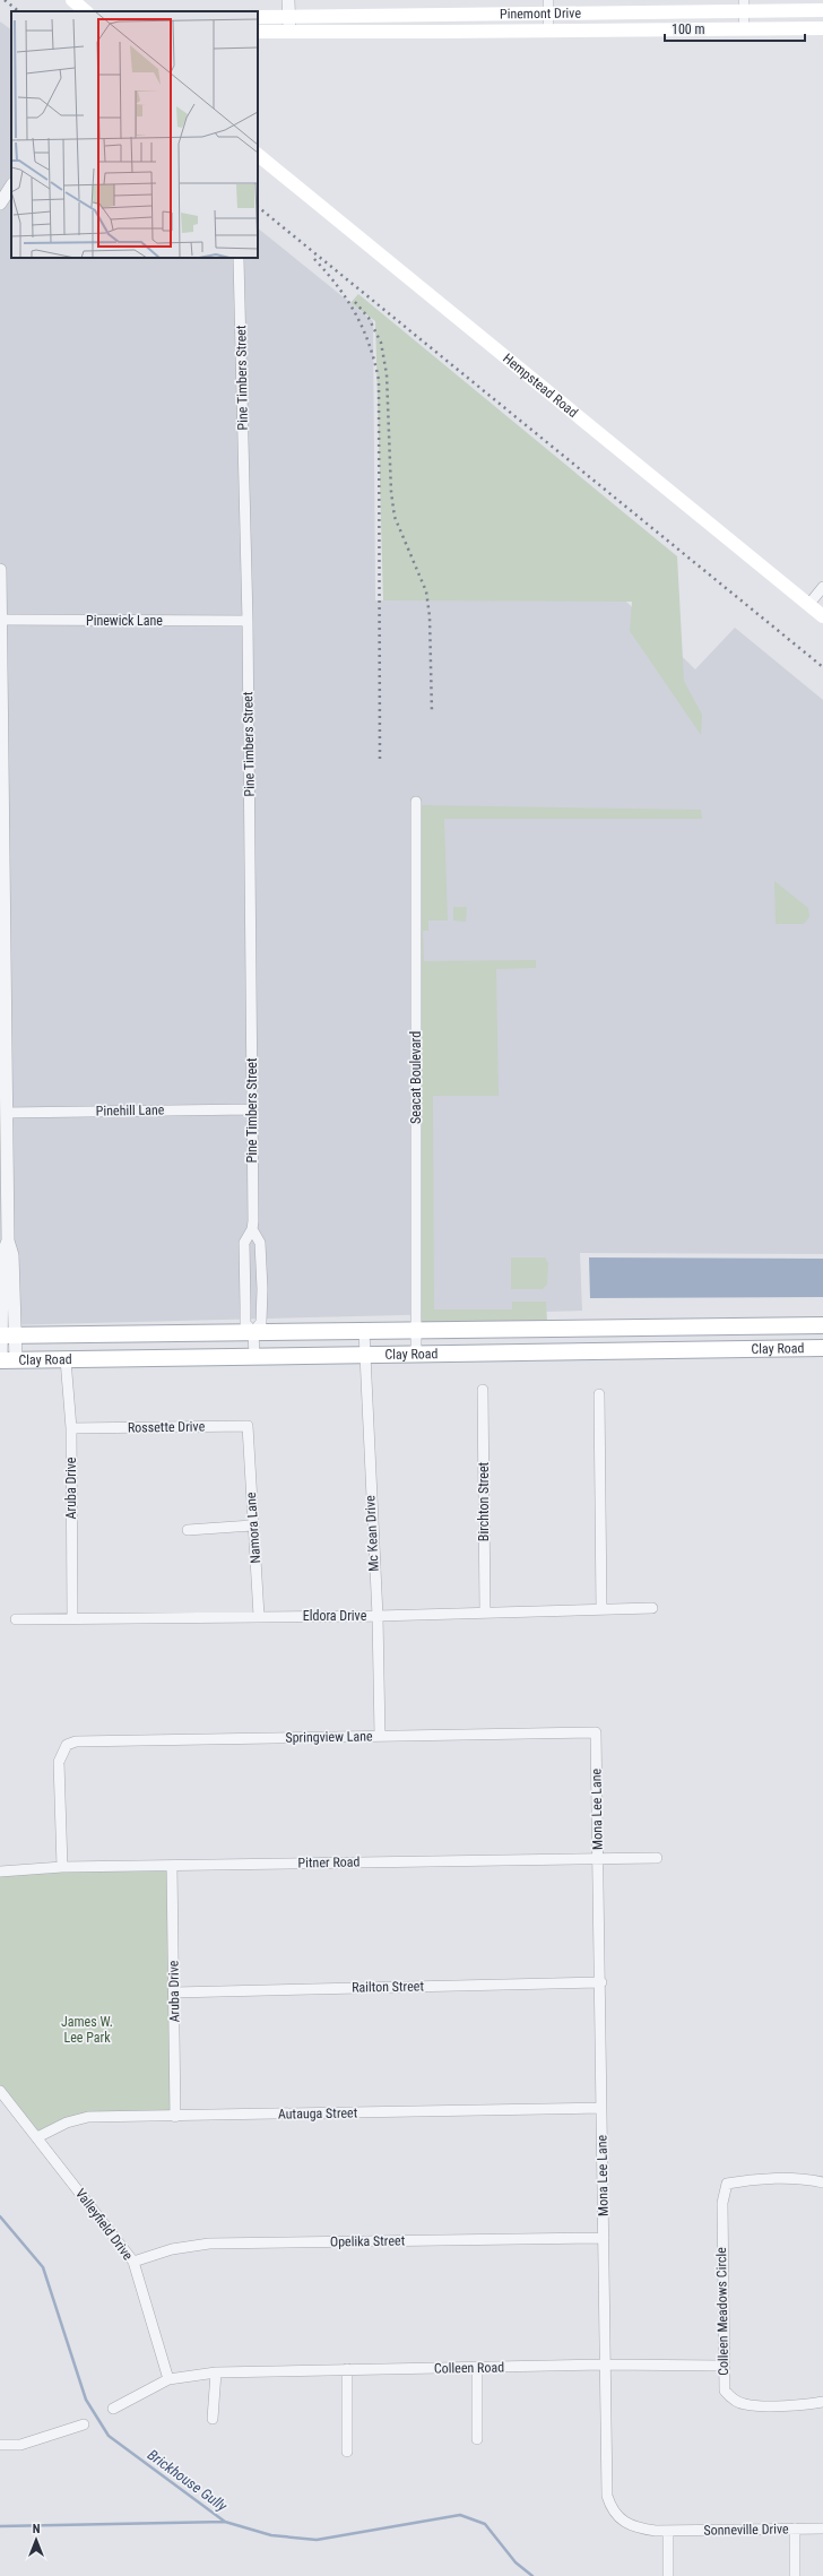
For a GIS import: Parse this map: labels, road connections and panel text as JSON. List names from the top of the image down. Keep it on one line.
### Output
{"streets":{"main road":["Pinemont Drive","Hempstead Road","Clay Road"],"street":["Pine Timbers Street","Pinewick Lane","Seacat Boulevard","Pinehill Lane","Rossette Drive","Aruba Drive","Birchton Street","Namora Lane","Mc Kean Drive","Eldora Drive","Springview Lane","Mona Lee Lane","Pitner Road","Railton Street","Autauga Street","Valleyfield Drive","Opelika Street","Colleen Meadows Circle","Colleen Road","Sonneville Drive"]},"crossings":[["Pine Timbers Street","Pinewick Lane"],["Pine Timbers Street","Pinehill Lane"],["Pine Timbers Street","Clay Road"],["Seacat Boulevard","Clay Road"],["Clay Road","Aruba Drive"],["Clay Road","Mc Kean Drive"],["Rossette Drive","Aruba Drive"],["Rossette Drive","Namora Lane"],["Aruba Drive","Eldora Drive"],["Aruba Drive","Pitner Road"],["Aruba Drive","Railton Street"],["Aruba Drive","Autauga Street"],["Birchton Street","Eldora Drive"],["Namora Lane","Eldora Drive"],["Mc Kean Drive","Eldora Drive"],["Mc Kean Drive","Springview Lane"],["Springview Lane","Mona Lee Lane"],["Springview Lane","Pitner Road"],["Mona Lee Lane","Pitner Road"],["Mona Lee Lane","Railton Street"],["Mona Lee Lane","Autauga Street"],["Mona Lee Lane","Opelika Street"],["Mona Lee Lane","Colleen Road"],["Mona Lee Lane","Sonneville Drive"],["Autauga Street","Valleyfield Drive"],["Valleyfield Drive","Opelika Street"],["Valleyfield Drive","Colleen Road"],["Colleen Meadows Circle","Colleen Road"]],"water":["Brickhouse Gully"],"parks":["James W. Lee Park"],"scale_bar":"100 m","north":"top"}
